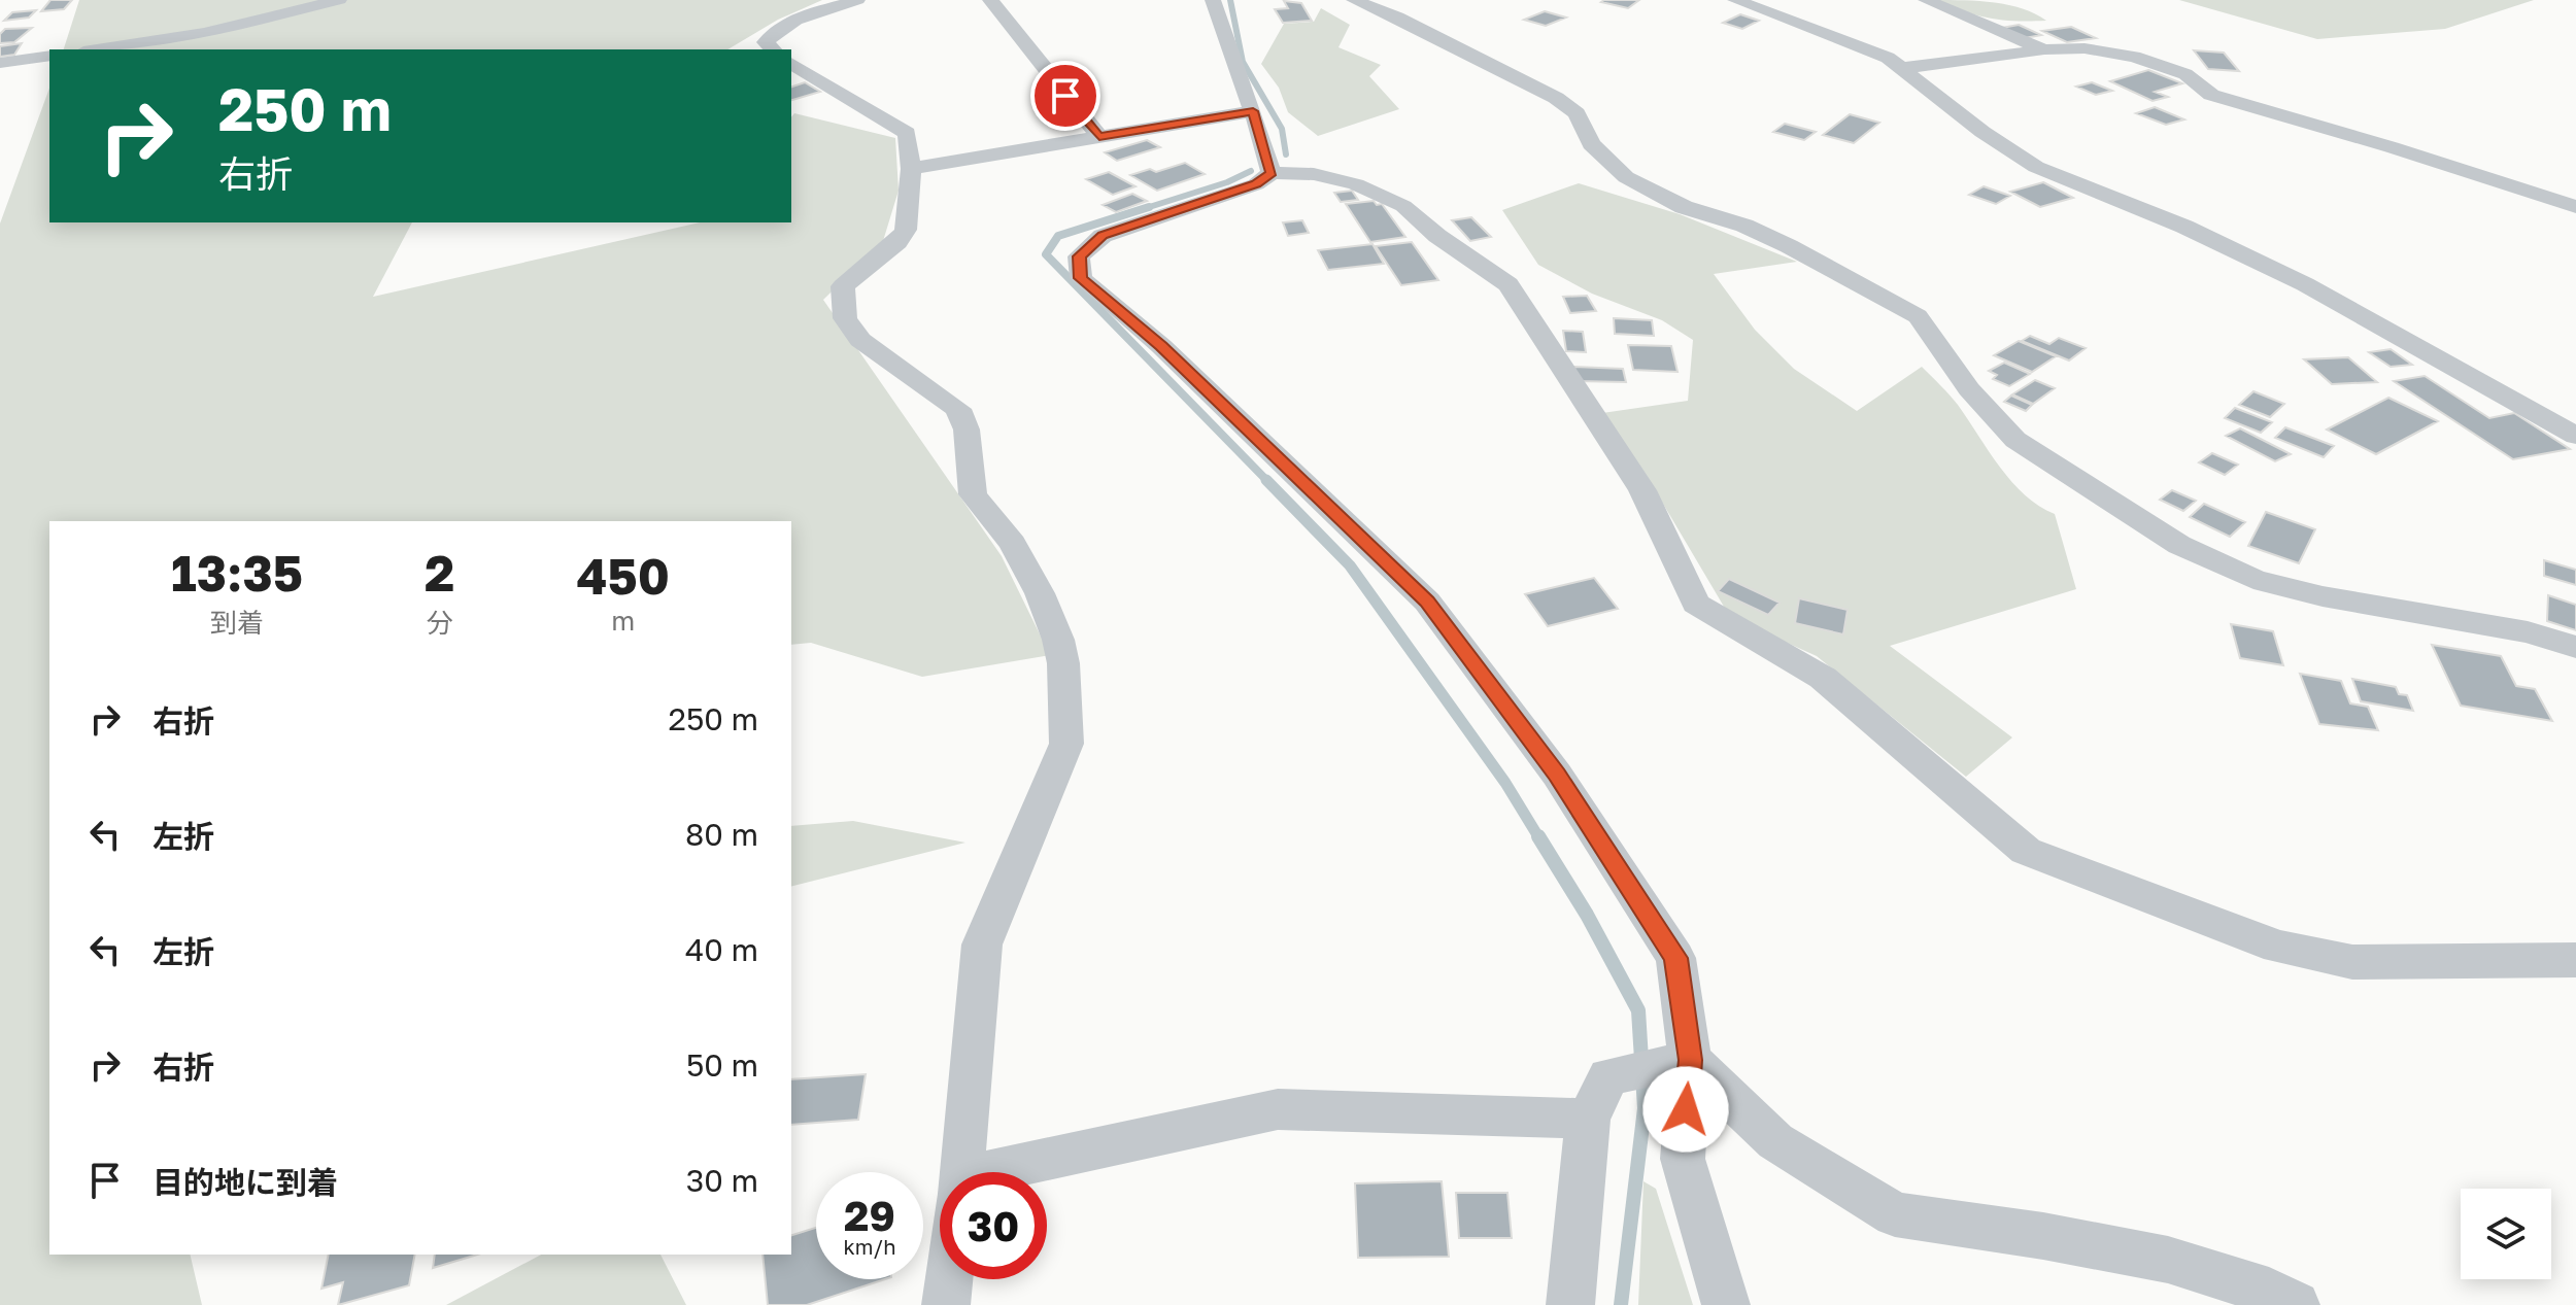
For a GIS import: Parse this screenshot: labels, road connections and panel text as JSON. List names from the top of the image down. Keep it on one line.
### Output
{"page":{"turn":["250 m","右折"],"eta":["13:35","到着","2","分","450","m"],"list":[{"name":"右折","value":"250 m"},{"name":"左折","value":"80 m"},{"name":"左折","value":"40 m"},{"name":"右折","value":"50 m"},{"name":"目的地に到着","value":"30 m"}],"speed":"29 km/h","limit":"30"}}
